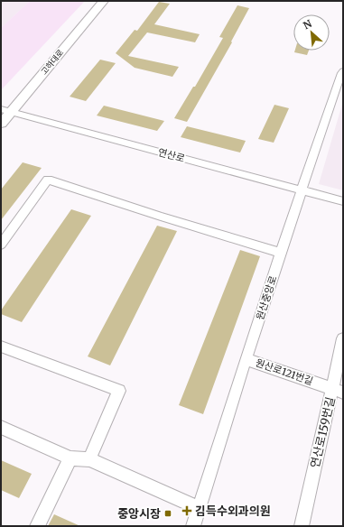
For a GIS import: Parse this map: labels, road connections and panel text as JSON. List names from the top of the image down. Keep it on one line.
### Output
{"streets":{"main road":["고하대로"],"street":["연산로","원산중앙로","원산로121번길","연산로159번길"]},"crossings":[["고하대로","연산로"],["연산로","원산중앙로"],["원산중앙로","원산로121번길"],["원산로121번길","연산로159번길"]],"places":{"health":["김득수외과의원"],"transit":["중앙시장"]},"north":"top left"}
